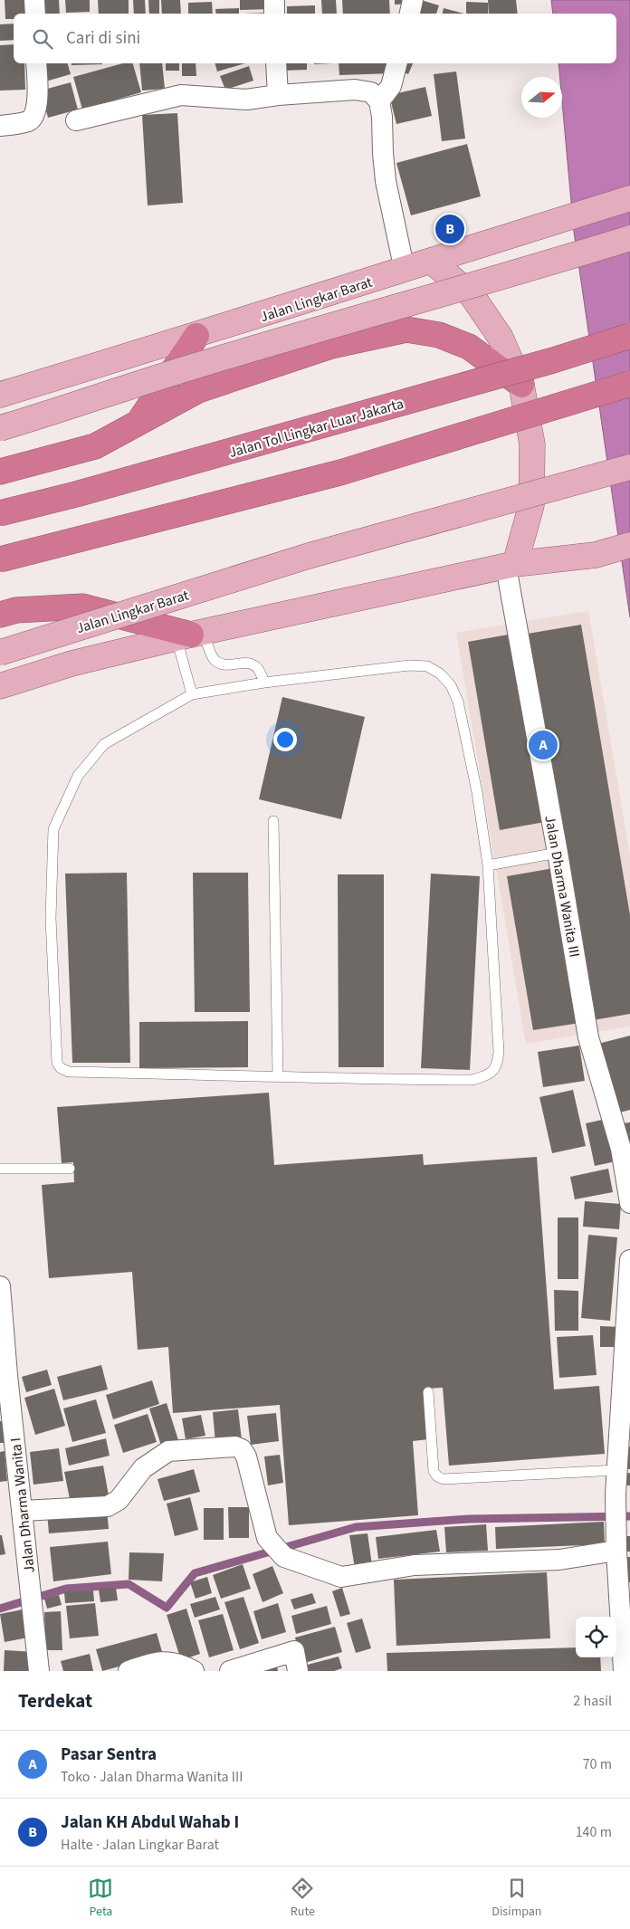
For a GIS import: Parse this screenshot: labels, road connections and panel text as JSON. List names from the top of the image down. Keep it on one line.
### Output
{"streets":{"highway":["Jalan Tol Lingkar Luar Jakarta"],"main road":["Jalan Lingkar Barat"],"street":["Jalan Dharma Wanita III","Jalan Dharma Wanita I"]},"north":"right","page":{"search":"Cari di sini","pins":["B","A"],"heading":["Terdekat","2 hasil"],"list":[{"mark":"A","name":"Pasar Sentra","note":"Toko · Jalan Dharma Wanita III","value":"70 m"},{"mark":"B","name":"Jalan KH Abdul Wahab I","note":"Halte · Jalan Lingkar Barat","value":"140 m"}],"nav":["Peta","Rute","Disimpan"]}}
